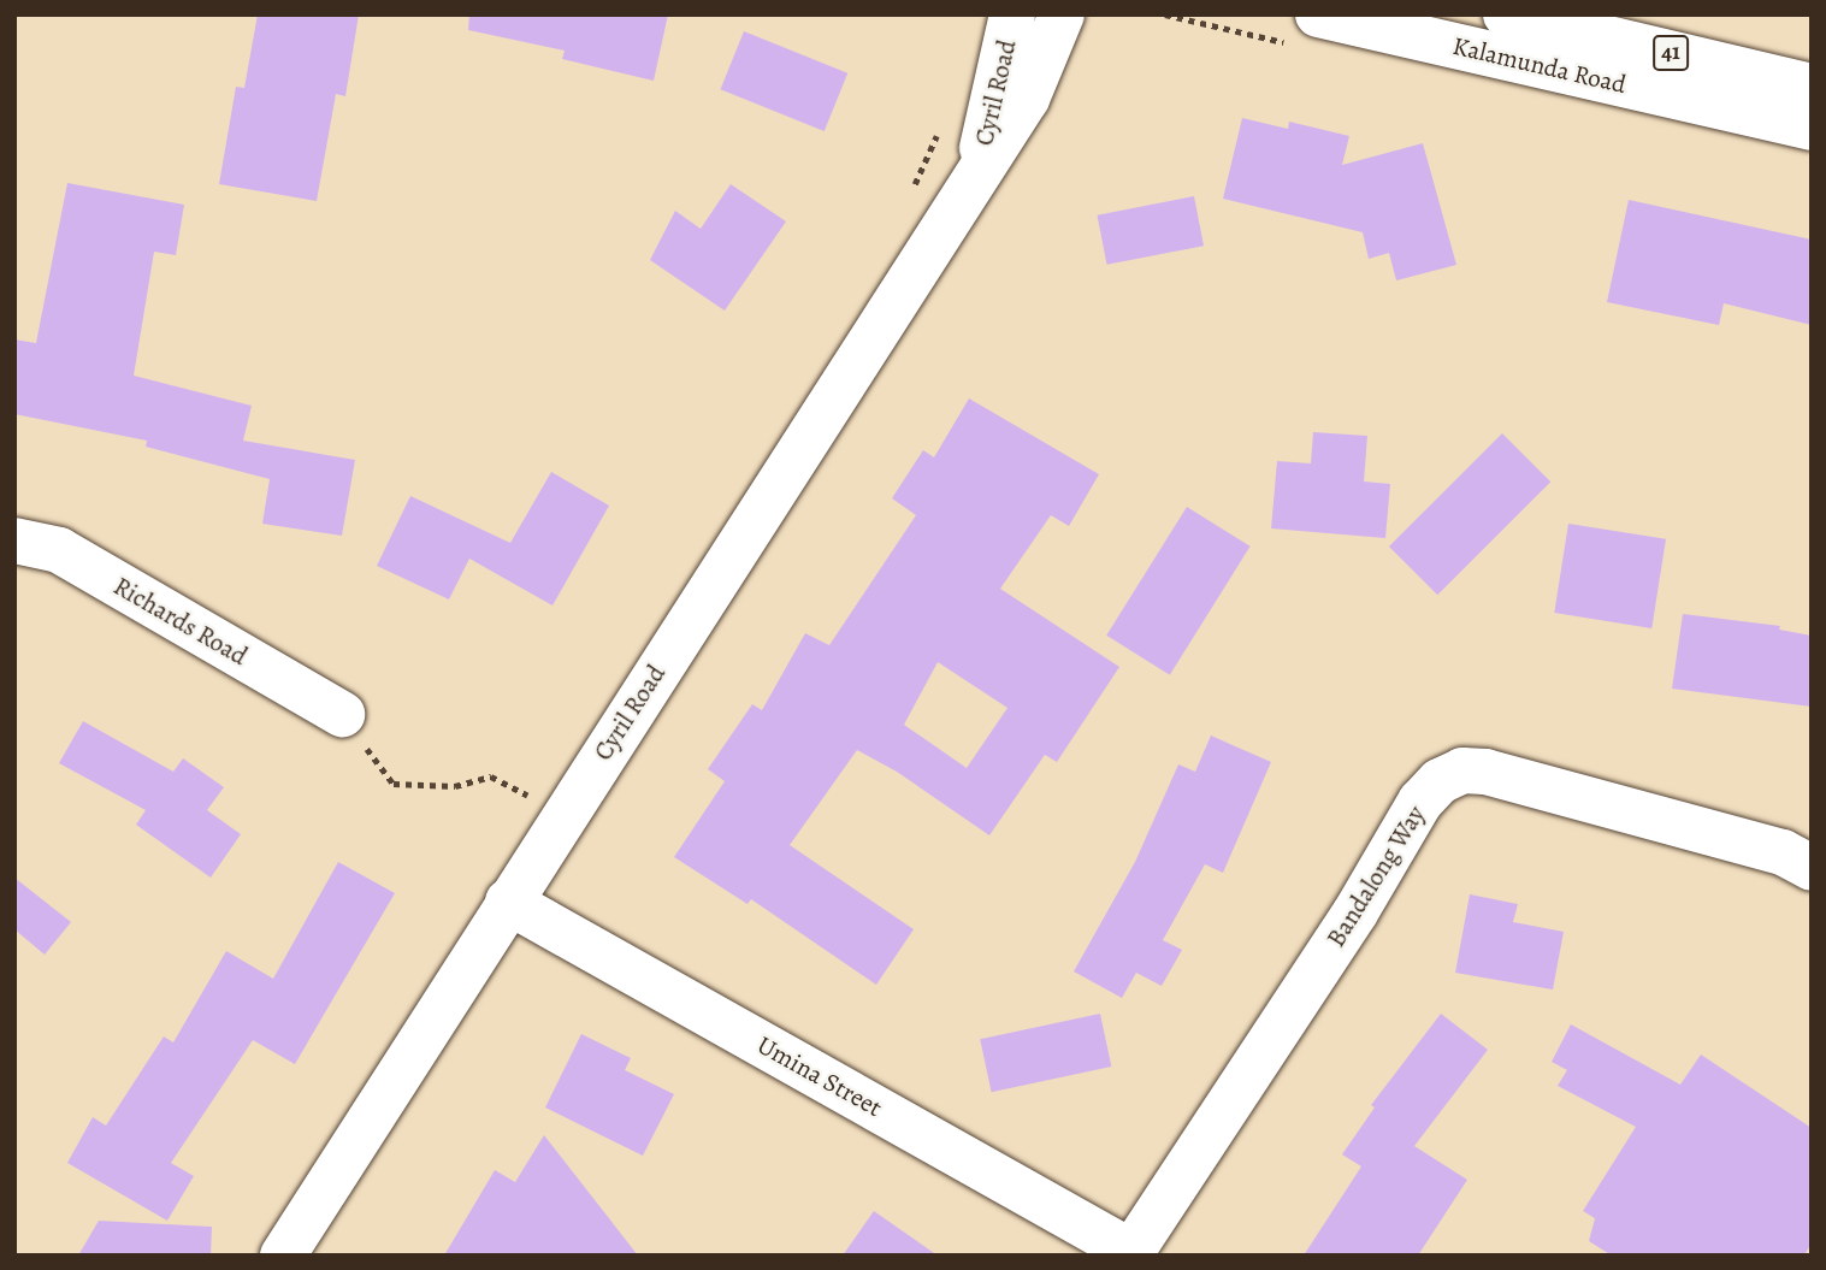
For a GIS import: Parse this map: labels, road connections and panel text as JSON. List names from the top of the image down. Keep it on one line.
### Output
{"streets":{"street":["41","Kalamunda Road","Cyril Road","Richards Road","Bandalong Way","Umina Street"]},"crossings":[["Cyril Road","Umina Street"],["Bandalong Way","Umina Street"]]}
